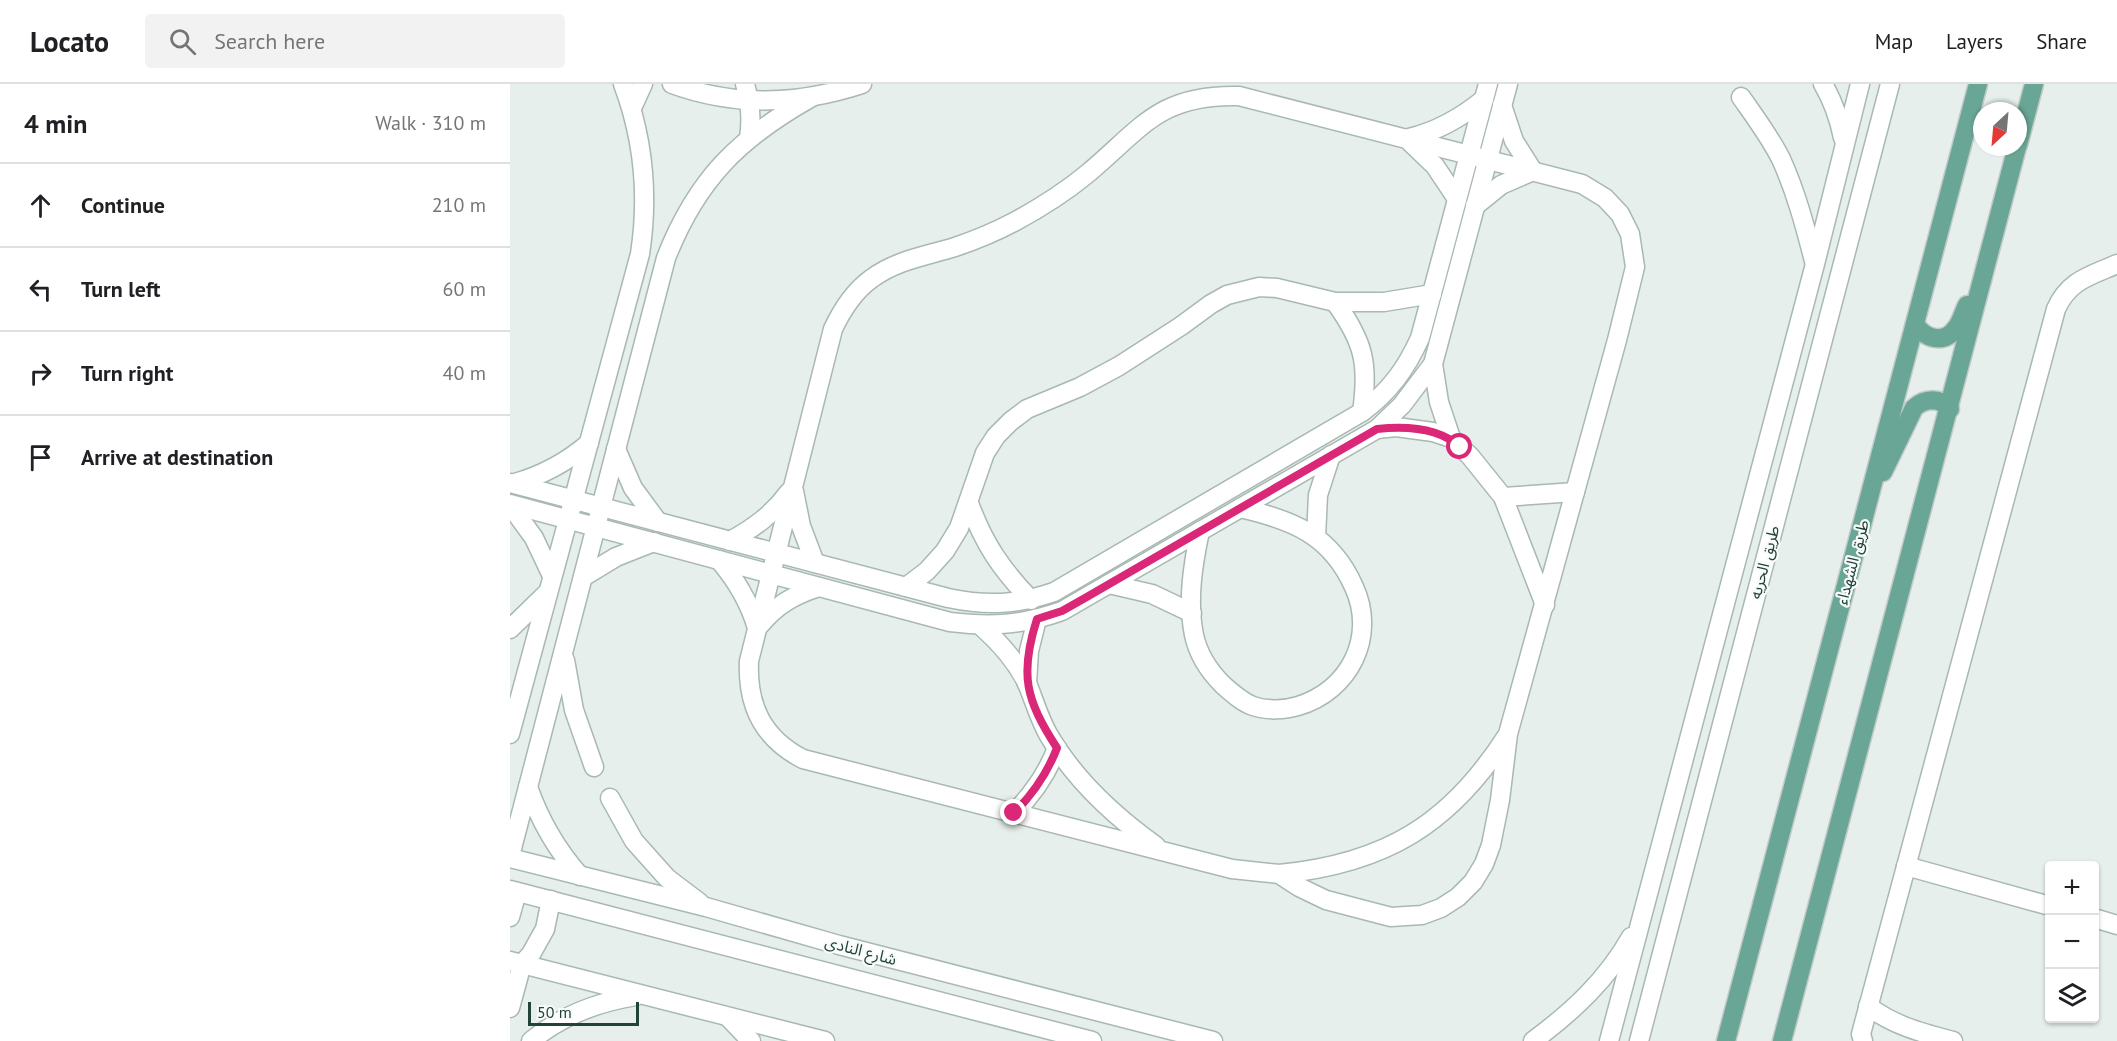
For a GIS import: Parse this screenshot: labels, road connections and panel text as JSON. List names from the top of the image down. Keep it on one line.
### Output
{"streets":{"main road":["طريق الشهداء"],"street":["طريق الحريه","شارع النادى"]},"scale_bar":"50 m","north":"bottom left","page":{"header":"Locato","search":"Search here","nav":["Map","Layers","Share"],"heading":["4 min","Walk · 310 m"],"list":[["Continue","210 m"],["Turn left","60 m"],["Turn right","40 m"],"Arrive at destination"],"map_buttons":["+","−"],"scale":"50 m"}}
